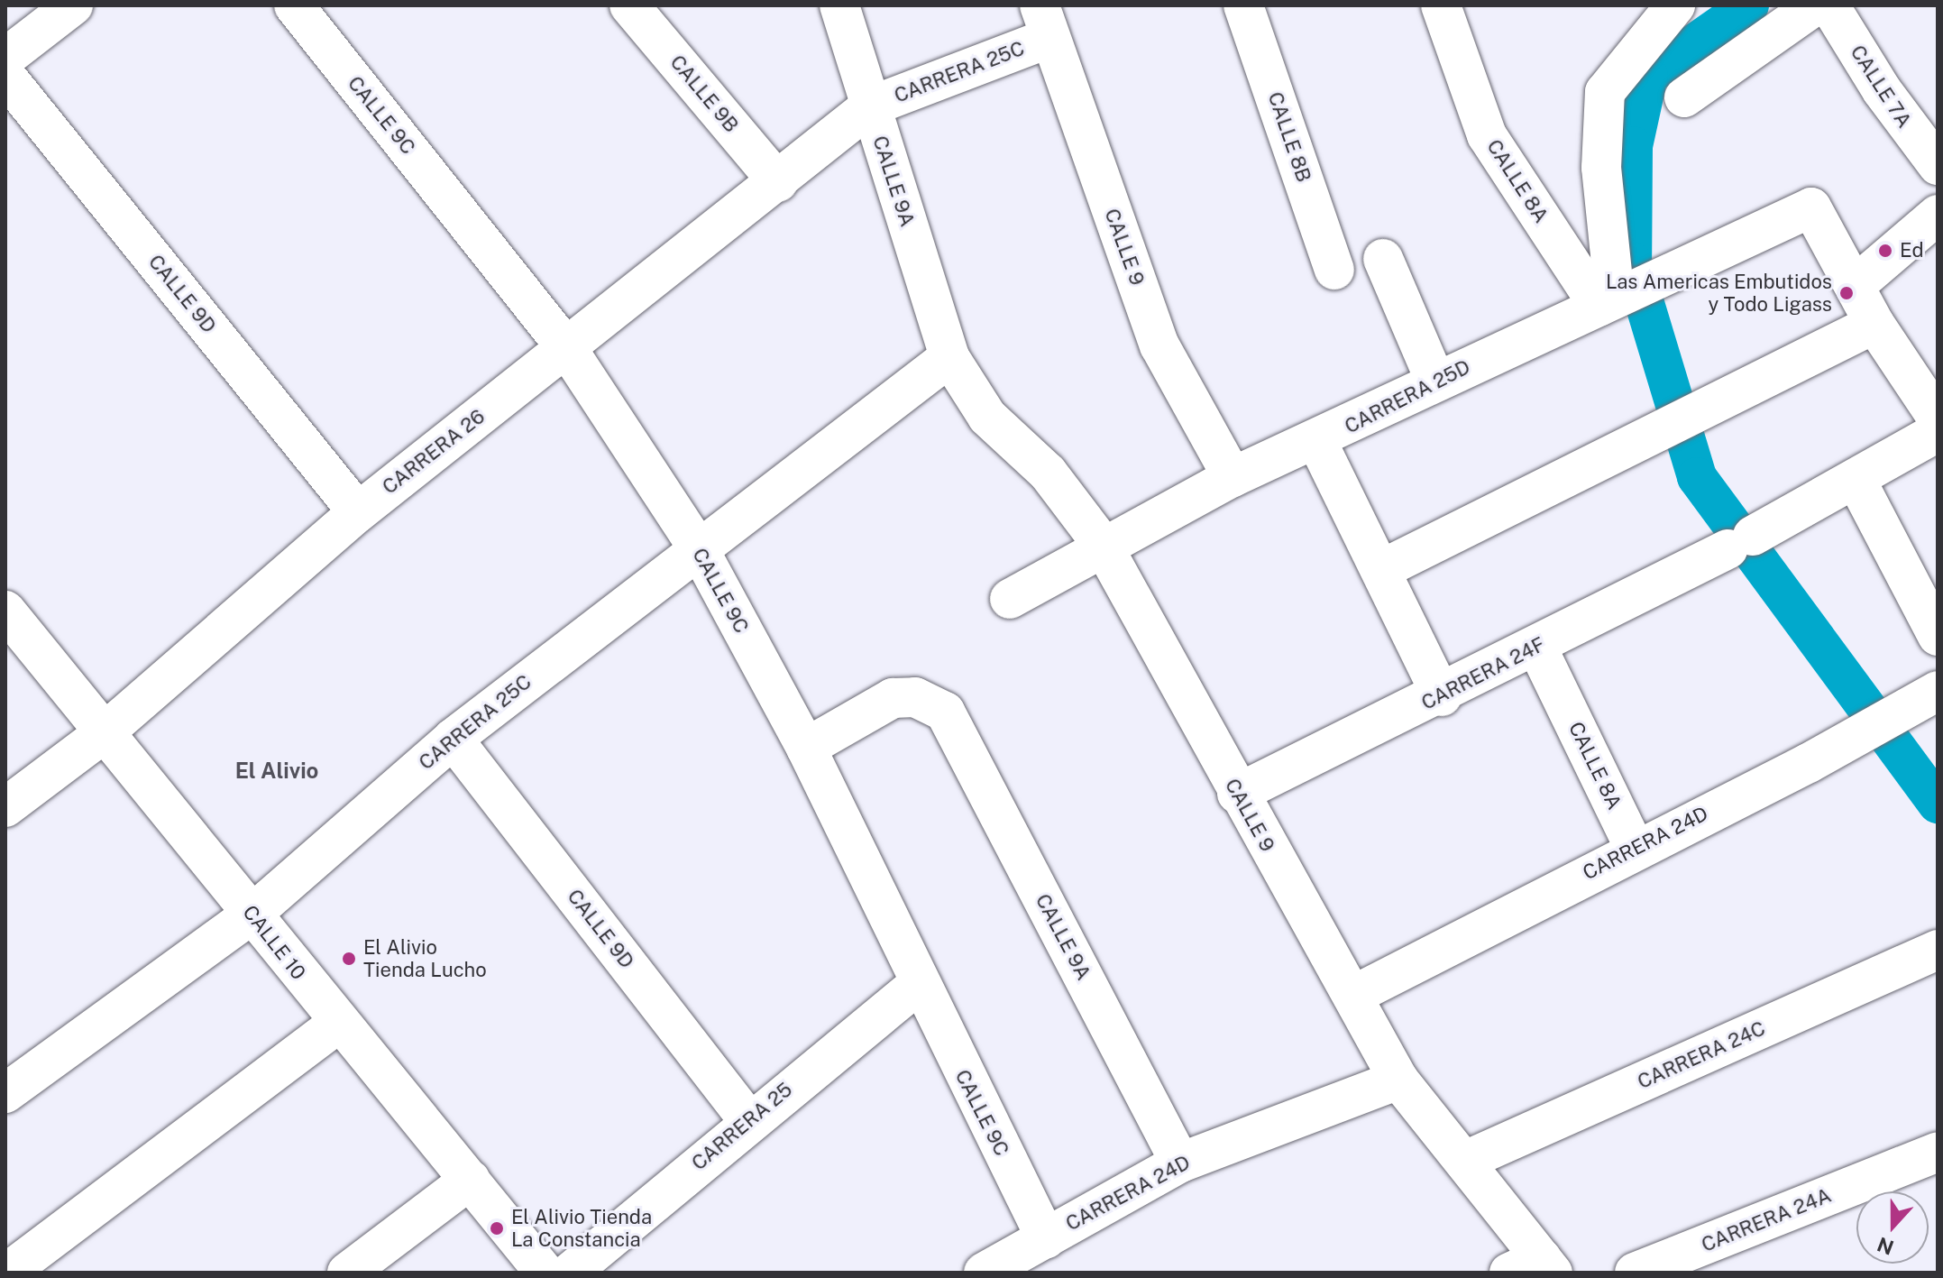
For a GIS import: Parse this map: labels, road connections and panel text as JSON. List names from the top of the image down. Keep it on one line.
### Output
{"streets":{"street":["CARRERA 25C","CALLE 7A","CALLE 9B","CALLE 9C","CALLE 8B","CALLE 9A","CALLE 8A","CALLE 9","CALLE 9D","CARRERA 25D","CARRERA 26","CARRERA 24F","CARRERA 24D","CALLE 10","CARRERA 24C","CARRERA 25","CARRERA 24A"]},"crossings":[["CARRERA 25C","CALLE 9C"],["CARRERA 25C","CALLE 9A"],["CARRERA 25C","CALLE 9"],["CARRERA 25C","CALLE 9D"],["CARRERA 25C","CARRERA 26"],["CARRERA 25C","CALLE 10"],["CALLE 9B","CARRERA 26"],["CALLE 9C","CALLE 9A"],["CALLE 9C","CARRERA 26"],["CALLE 9C","CARRERA 24D"],["CALLE 9C","CARRERA 25"],["CALLE 9A","CALLE 9"],["CALLE 9A","CARRERA 26"],["CALLE 9A","CARRERA 24D"],["CALLE 8A","CARRERA 25D"],["CALLE 8A","CARRERA 24F"],["CALLE 8A","CARRERA 24D"],["CALLE 9","CARRERA 25D"],["CALLE 9","CARRERA 24F"],["CALLE 9","CARRERA 24D"],["CALLE 9","CARRERA 24C"],["CALLE 9D","CARRERA 26"],["CALLE 9D","CARRERA 25"],["CARRERA 26","CALLE 10"]],"districts":["El Alivio"],"places":["Ed","Las Americas Embutidos y Todo Ligass","El Alivio Tienda Lucho","El Alivio Tienda La Constancia"],"north":"bottom"}
